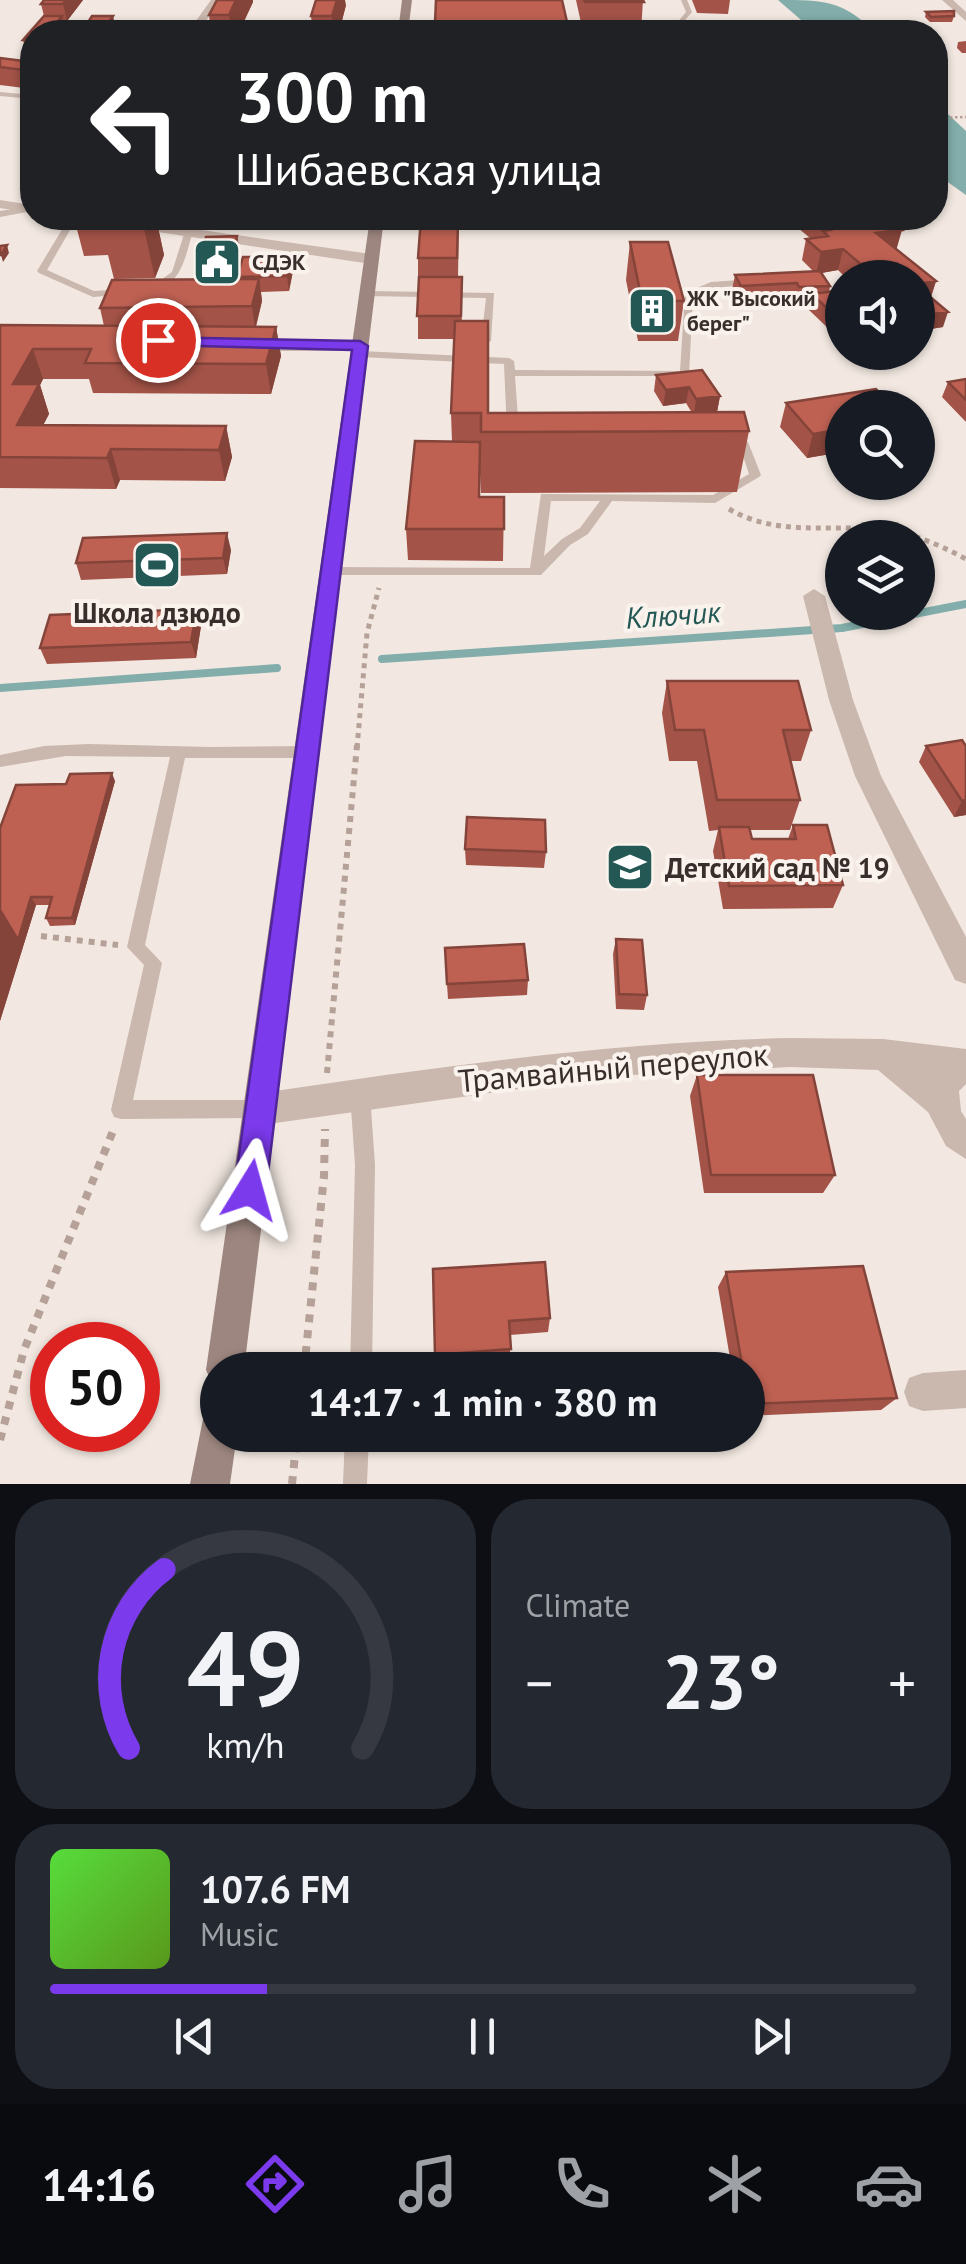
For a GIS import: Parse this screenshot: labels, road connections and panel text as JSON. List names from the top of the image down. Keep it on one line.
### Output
{"streets":{"street":["Трамвайный переулок"]},"water":["Ключик"],"places":{"public building":["СДЭК"],"building":["ЖК \"Высокий берег\""],"sports":["Школа дзюдо"],"school or university":["Детский сад № 19"]},"page":{"turn":["300 m","Шибаевская улица"],"limit":"50","trip":"14:17 · 1 min · 380 m","tile":"Climate","heat":["−","23°","+"],"song":["107.6 FM","Music"],"tabs":"14:16","gauge":["49","km/h"]}}
